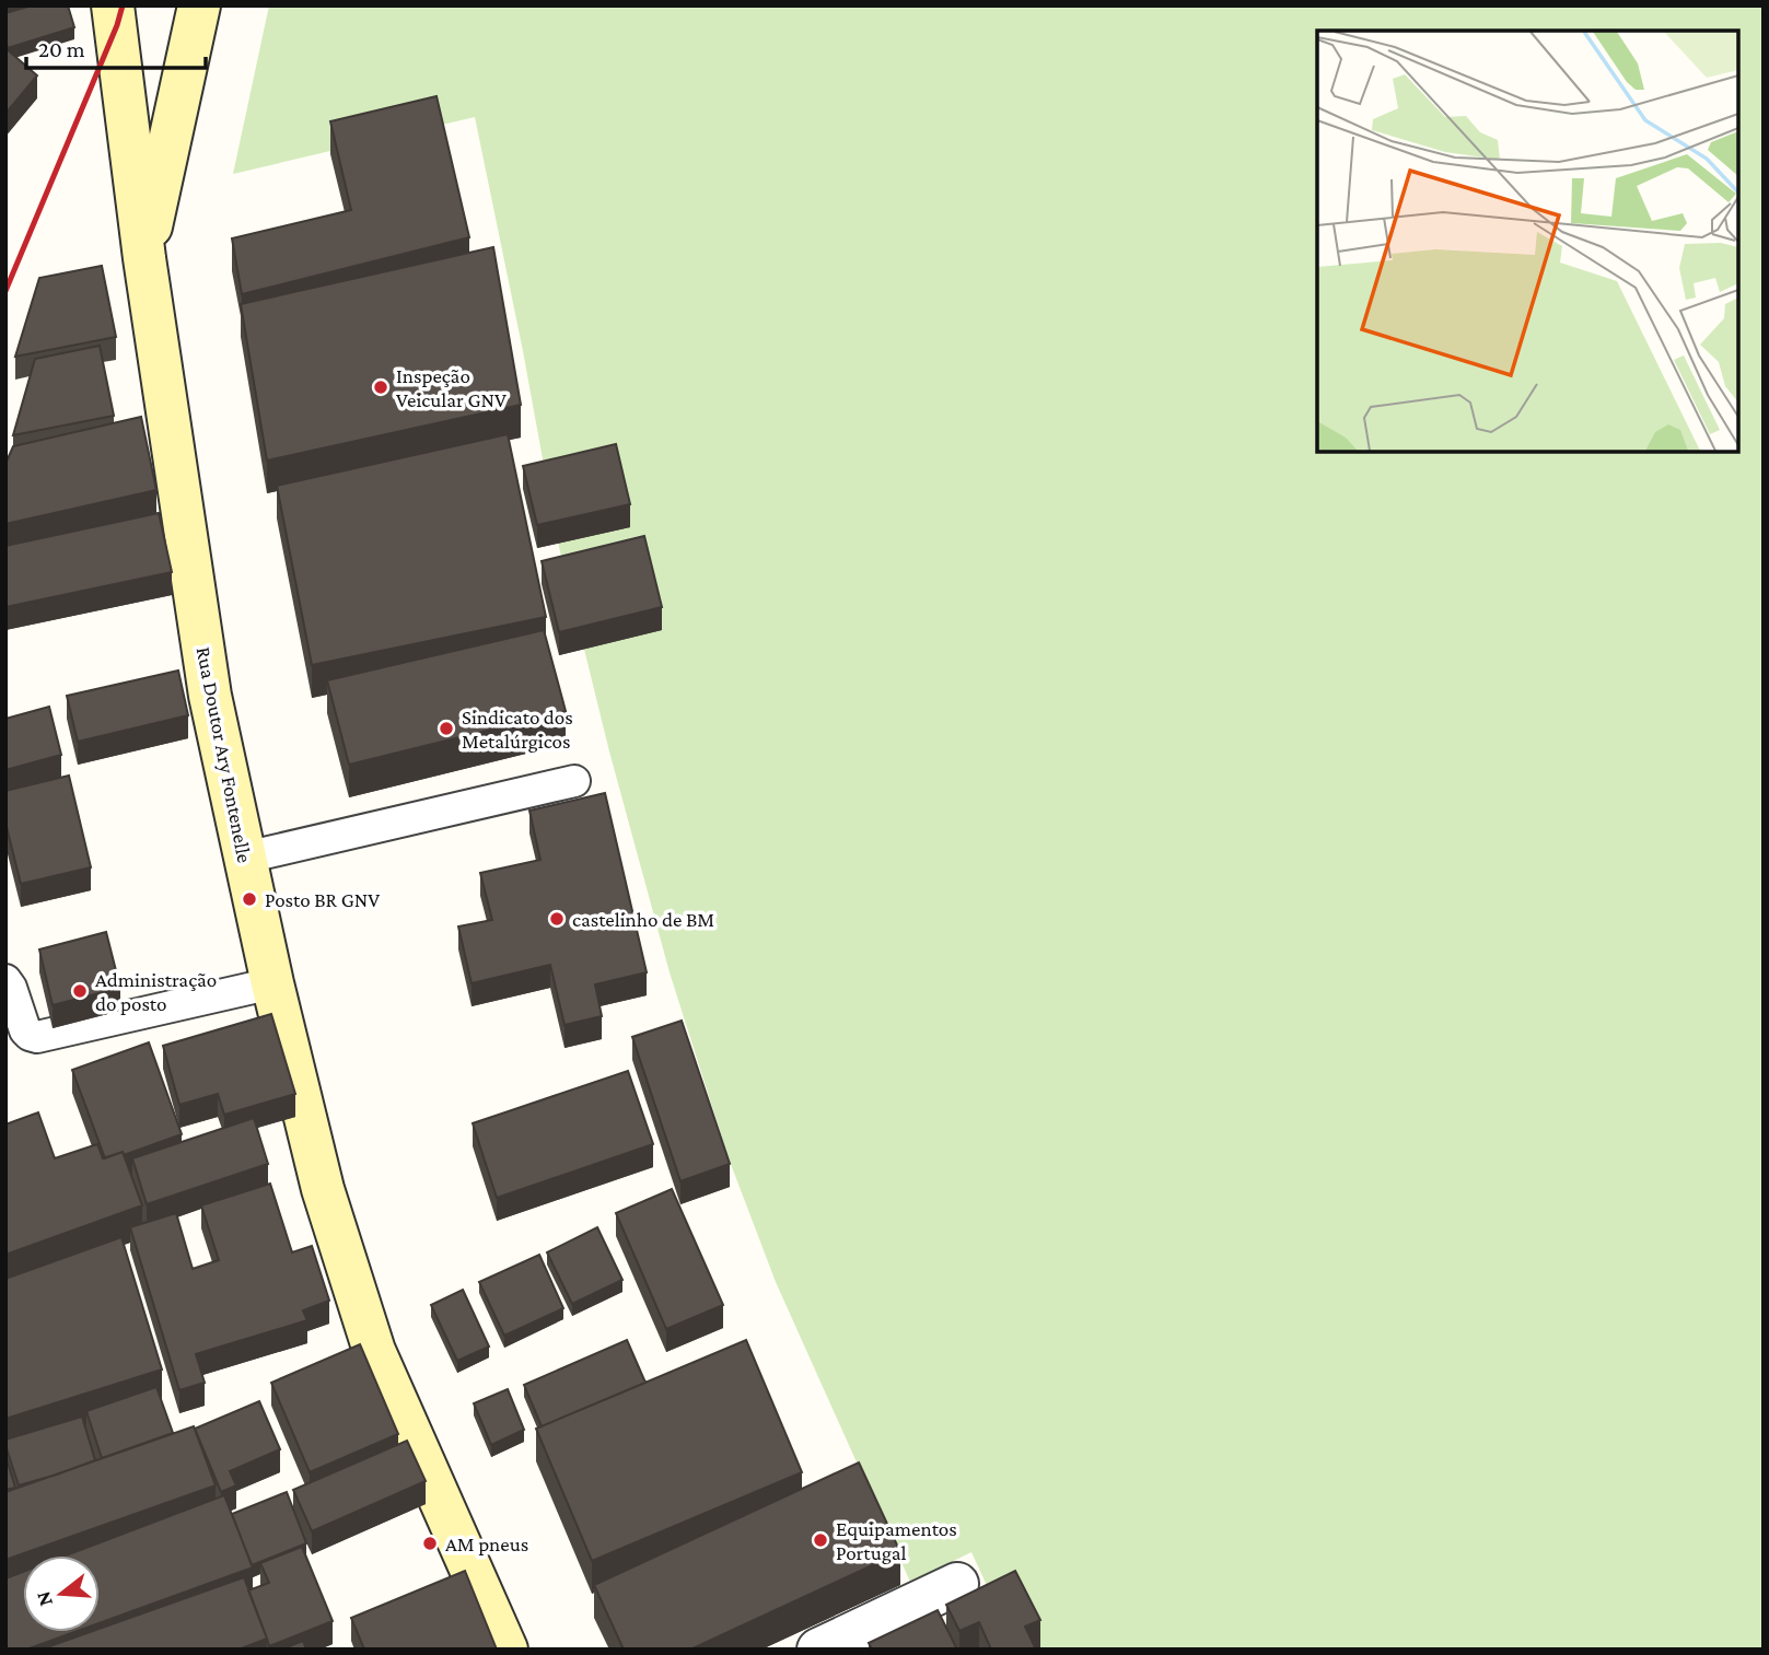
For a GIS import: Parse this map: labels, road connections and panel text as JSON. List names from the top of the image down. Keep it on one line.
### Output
{"streets":{"main road":["Rua Doutor Ary Fontenelle"]},"places":["Inspeção Veicular GNV","Sindicato dos Metalúrgicos","Posto BR GNV","castelinho de BM","Administração do posto","Equipamentos Portugal","AM pneus"],"scale_bar":"20 m","north":"left"}
